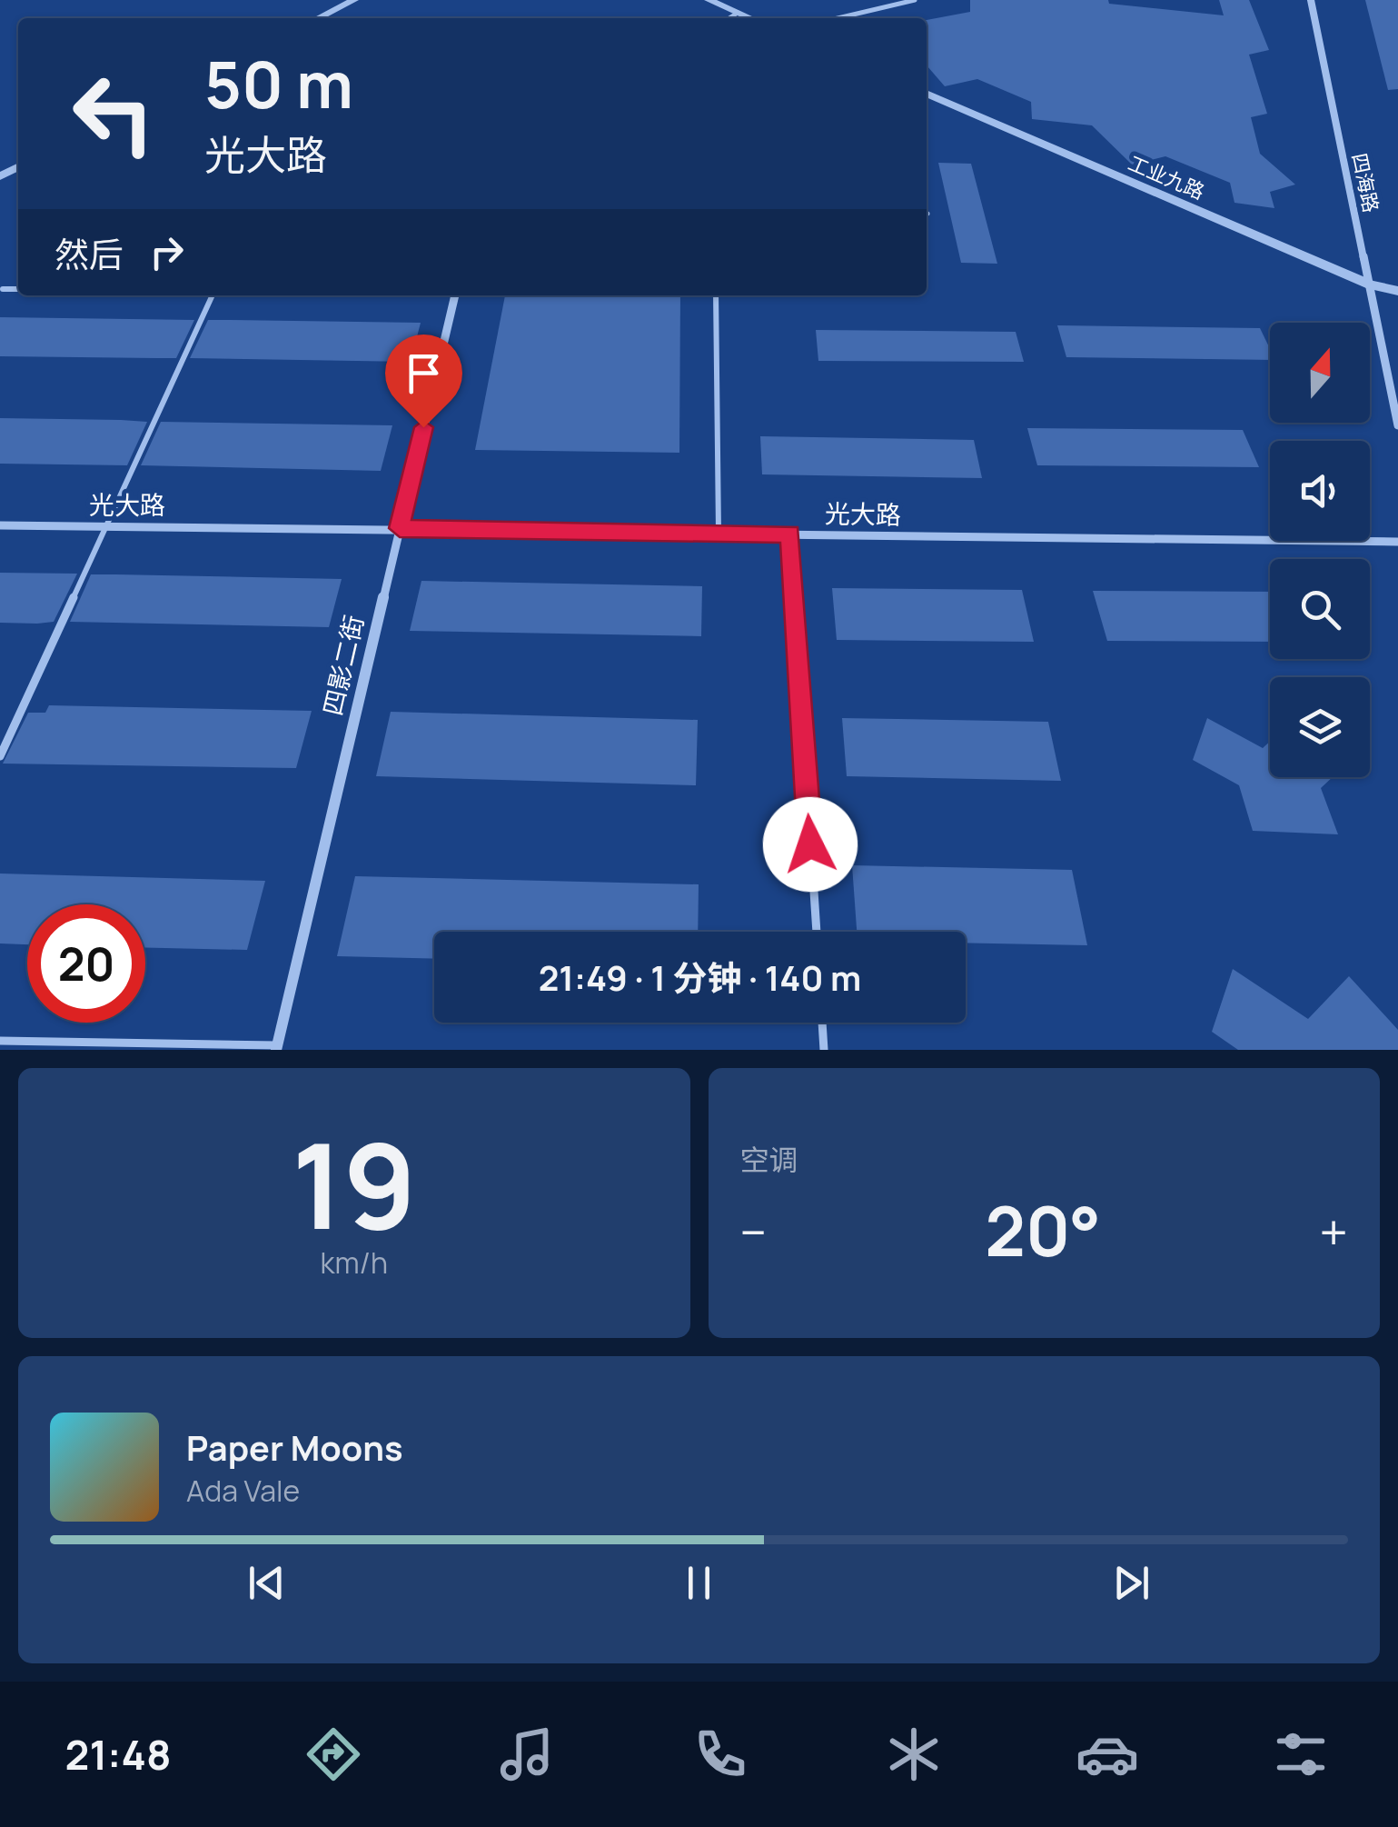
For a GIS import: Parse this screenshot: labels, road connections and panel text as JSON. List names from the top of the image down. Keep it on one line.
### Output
{"streets":{"street":["工业九路","四海路","光大路","四影二街"]},"crossings":[["工业九路","四海路"],["光大路","四影二街"]],"north":"top","page":{"turn":["50 m","光大路"],"then":"然后","limit":"20","trip":"21:49 · 1 分钟 · 140 m","tile":[["19","km/h"],"空调"],"heat":["−","20°","+"],"song":["Paper Moons","Ada Vale"],"tabs":"21:48"}}
